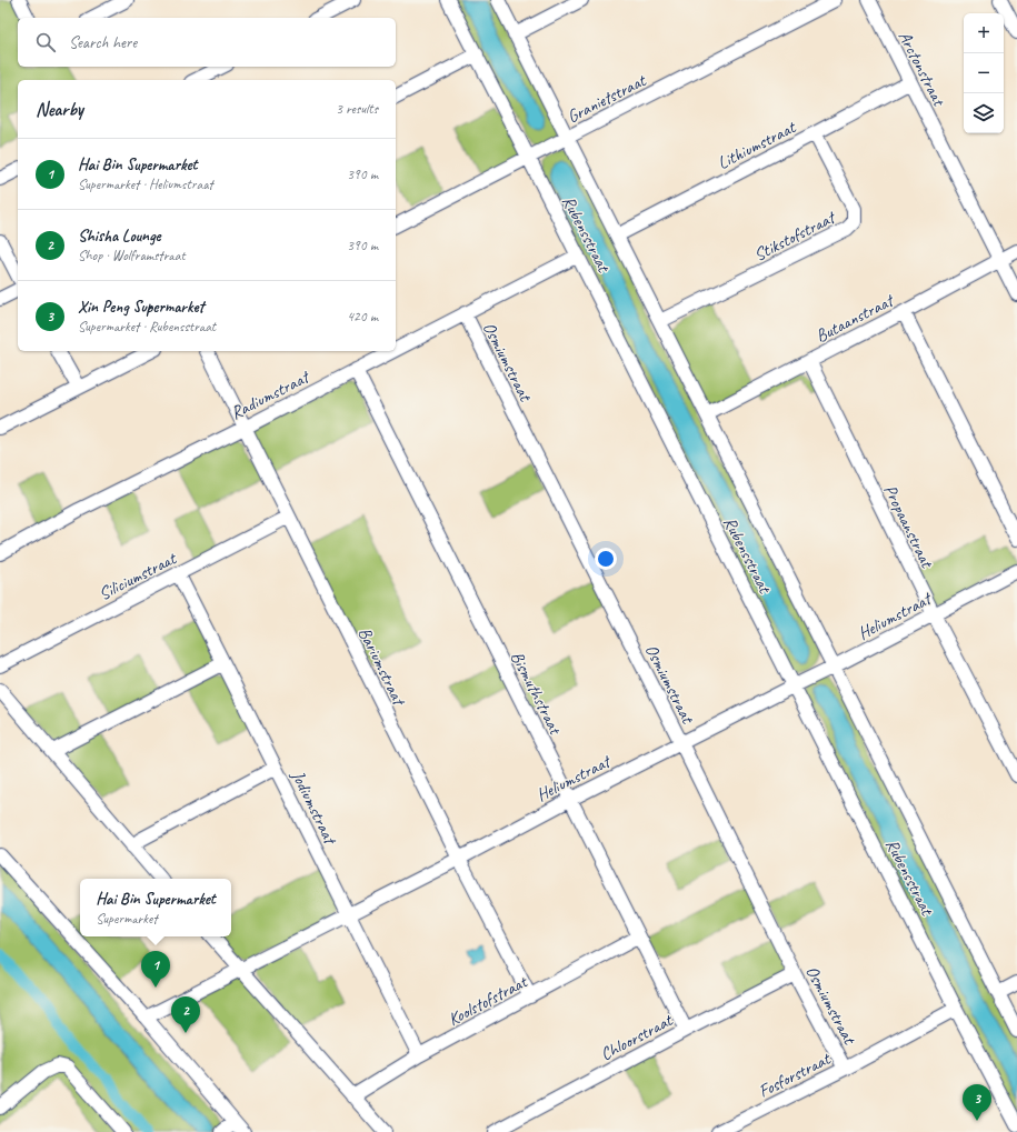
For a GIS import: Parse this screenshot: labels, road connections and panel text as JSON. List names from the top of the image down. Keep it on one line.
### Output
{"streets":{"street":["Arctonstraat","Granietstraat","Lithiumstraat","Rubensstraat","Stikstofstraat","Butaanstraat","Osmiumstraat","Radiumstraat","Propaanstraat","Siliciumstraat","Heliumstraat","Bariumstraat","Bismuthstraat","Jodiumstraat","Koolstofstraat","Chloorstraat","Fosforstraat"]},"crossings":[["Arctonstraat","Lithiumstraat"],["Arctonstraat","Butaanstraat"],["Granietstraat","Rubensstraat"],["Lithiumstraat","Rubensstraat"],["Lithiumstraat","Stikstofstraat"],["Rubensstraat","Stikstofstraat"],["Rubensstraat","Butaanstraat"],["Rubensstraat","Radiumstraat"],["Rubensstraat","Heliumstraat"],["Rubensstraat","Fosforstraat"],["Butaanstraat","Propaanstraat"],["Osmiumstraat","Radiumstraat"],["Osmiumstraat","Heliumstraat"],["Osmiumstraat","Chloorstraat"],["Osmiumstraat","Fosforstraat"],["Radiumstraat","Bariumstraat"],["Radiumstraat","Bismuthstraat"],["Propaanstraat","Heliumstraat"],["Siliciumstraat","Bariumstraat"],["Siliciumstraat","Jodiumstraat"],["Heliumstraat","Bariumstraat"],["Heliumstraat","Bismuthstraat"],["Heliumstraat","Jodiumstraat"],["Bariumstraat","Koolstofstraat"],["Bismuthstraat","Koolstofstraat"],["Bismuthstraat","Chloorstraat"],["Jodiumstraat","Koolstofstraat"]],"page":{"map_buttons":["+","−"],"search":"Search here","heading":["Nearby","3 results"],"list":[{"mark":"1","name":"Hai Bin Supermarket","note":"Supermarket · Heliumstraat","value":"390 m"},{"mark":"2","name":"Shisha Lounge","note":"Shop · Wolframstraat","value":"390 m"},{"mark":"3","name":"Xin Peng Supermarket","note":"Supermarket · Rubensstraat","value":"420 m"}],"popup":["Hai Bin Supermarket","Supermarket"],"pins":["1","2","3"]}}
